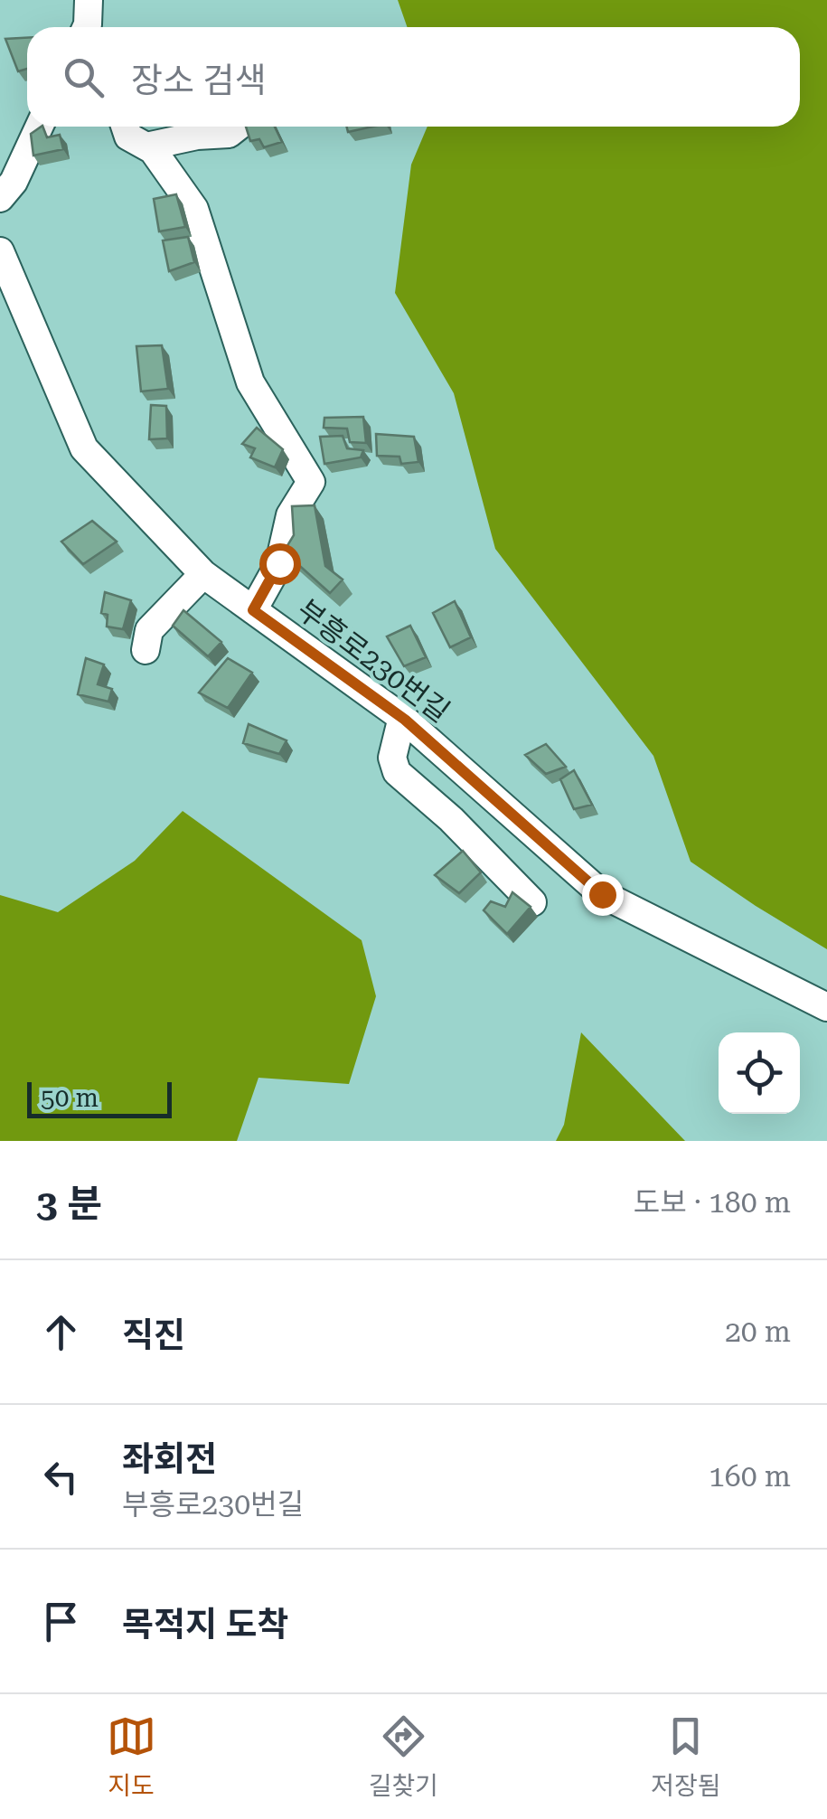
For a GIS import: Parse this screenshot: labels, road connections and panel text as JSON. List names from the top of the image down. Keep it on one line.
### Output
{"streets":{"street":["부흥로230번길"]},"scale_bar":"50 m","page":{"search":"장소 검색","scale":"50 m","heading":["3 분","도보 · 180 m"],"list":[["직진","20 m"],["좌회전","부흥로230번길","160 m"],"목적지 도착"],"nav":["지도","길찾기","저장됨"]}}
